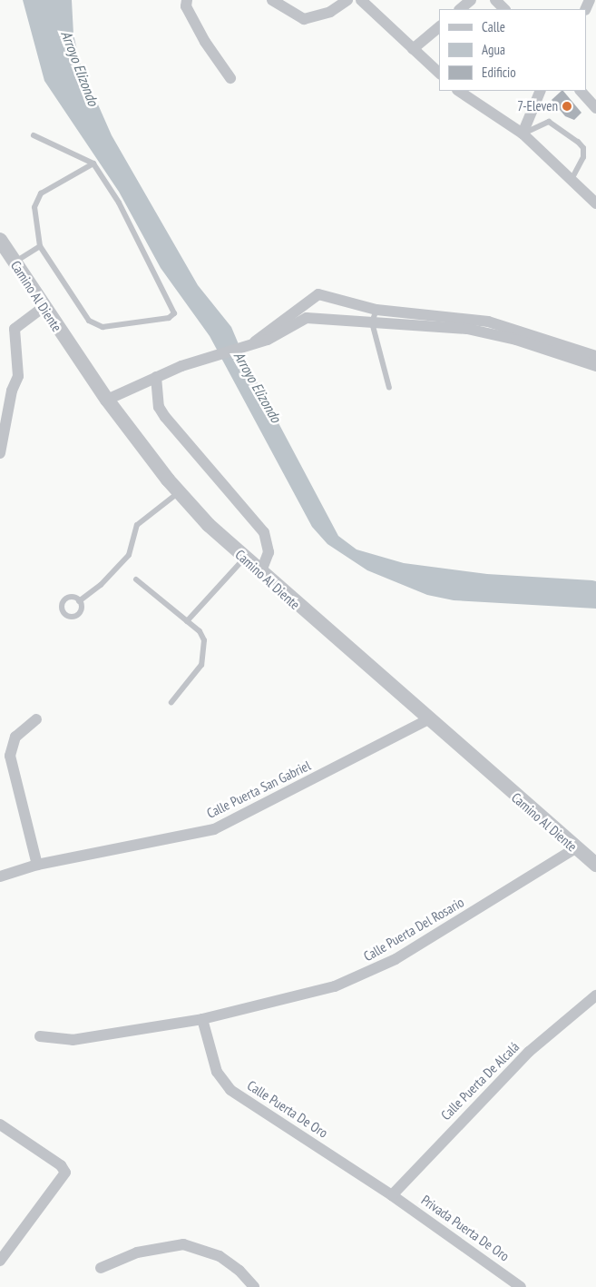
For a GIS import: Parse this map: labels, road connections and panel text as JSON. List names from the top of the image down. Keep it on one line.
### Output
{"streets":{"street":["Camino Al Diente","Calle Puerta San Gabriel","Calle Puerta Del Rosario","Calle Puerta De Alcalá","Calle Puerta De Oro","Privada Puerta De Oro"]},"crossings":[["Camino Al Diente","Calle Puerta San Gabriel"],["Camino Al Diente","Calle Puerta Del Rosario"],["Calle Puerta Del Rosario","Calle Puerta De Oro"],["Calle Puerta De Alcalá","Calle Puerta De Oro"],["Calle Puerta De Alcalá","Privada Puerta De Oro"],["Calle Puerta De Oro","Privada Puerta De Oro"]],"water":["Arroyo Elizondo"],"places":["7-Eleven"],"legend":["Calle","Agua","Edificio"]}
